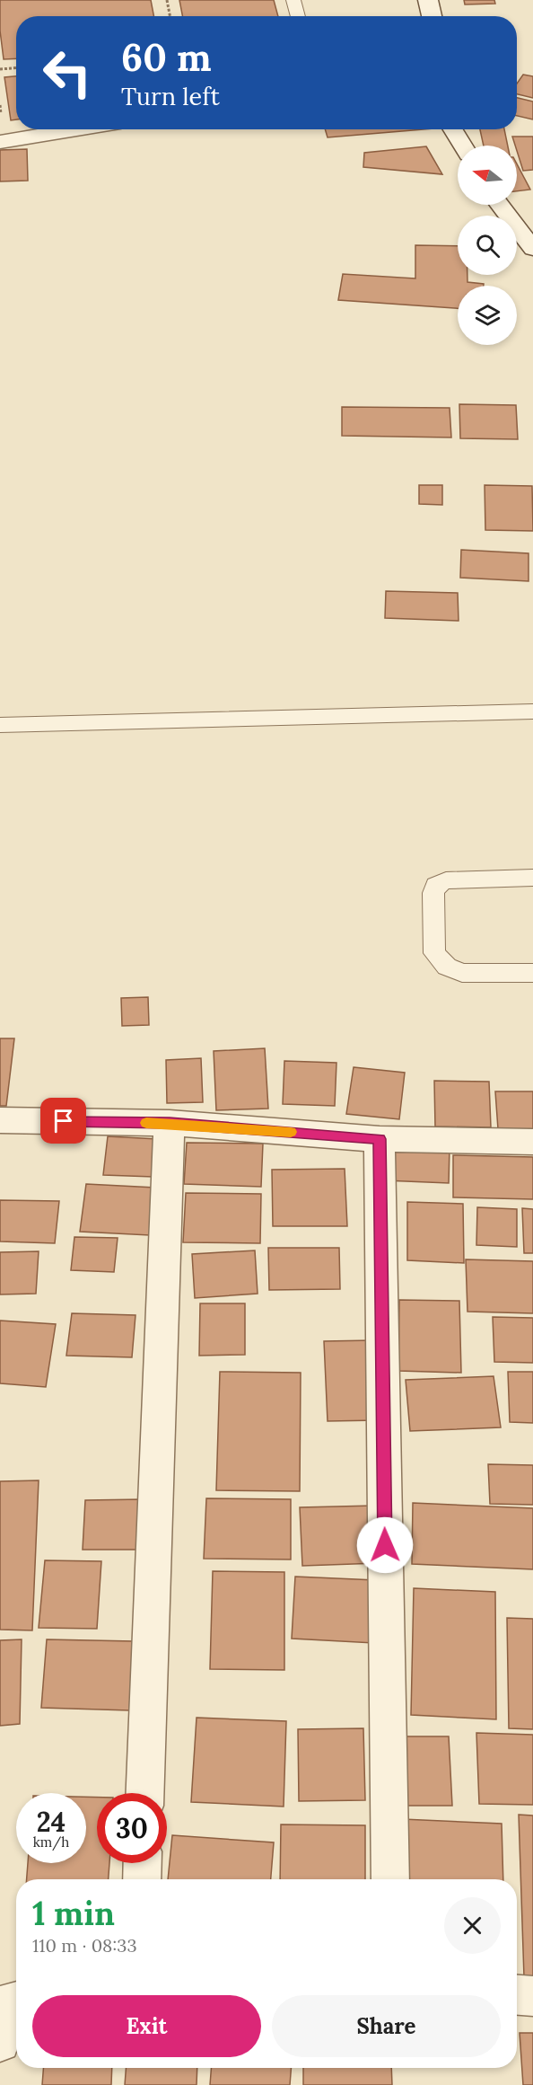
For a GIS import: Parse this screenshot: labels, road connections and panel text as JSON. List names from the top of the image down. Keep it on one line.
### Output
{"north":"left","page":{"turn":["60 m","Turn left"],"speed":"24 km/h","limit":"30","heading":["1 min","110 m · 08:33"],"buttons":["Exit","Share"]}}
